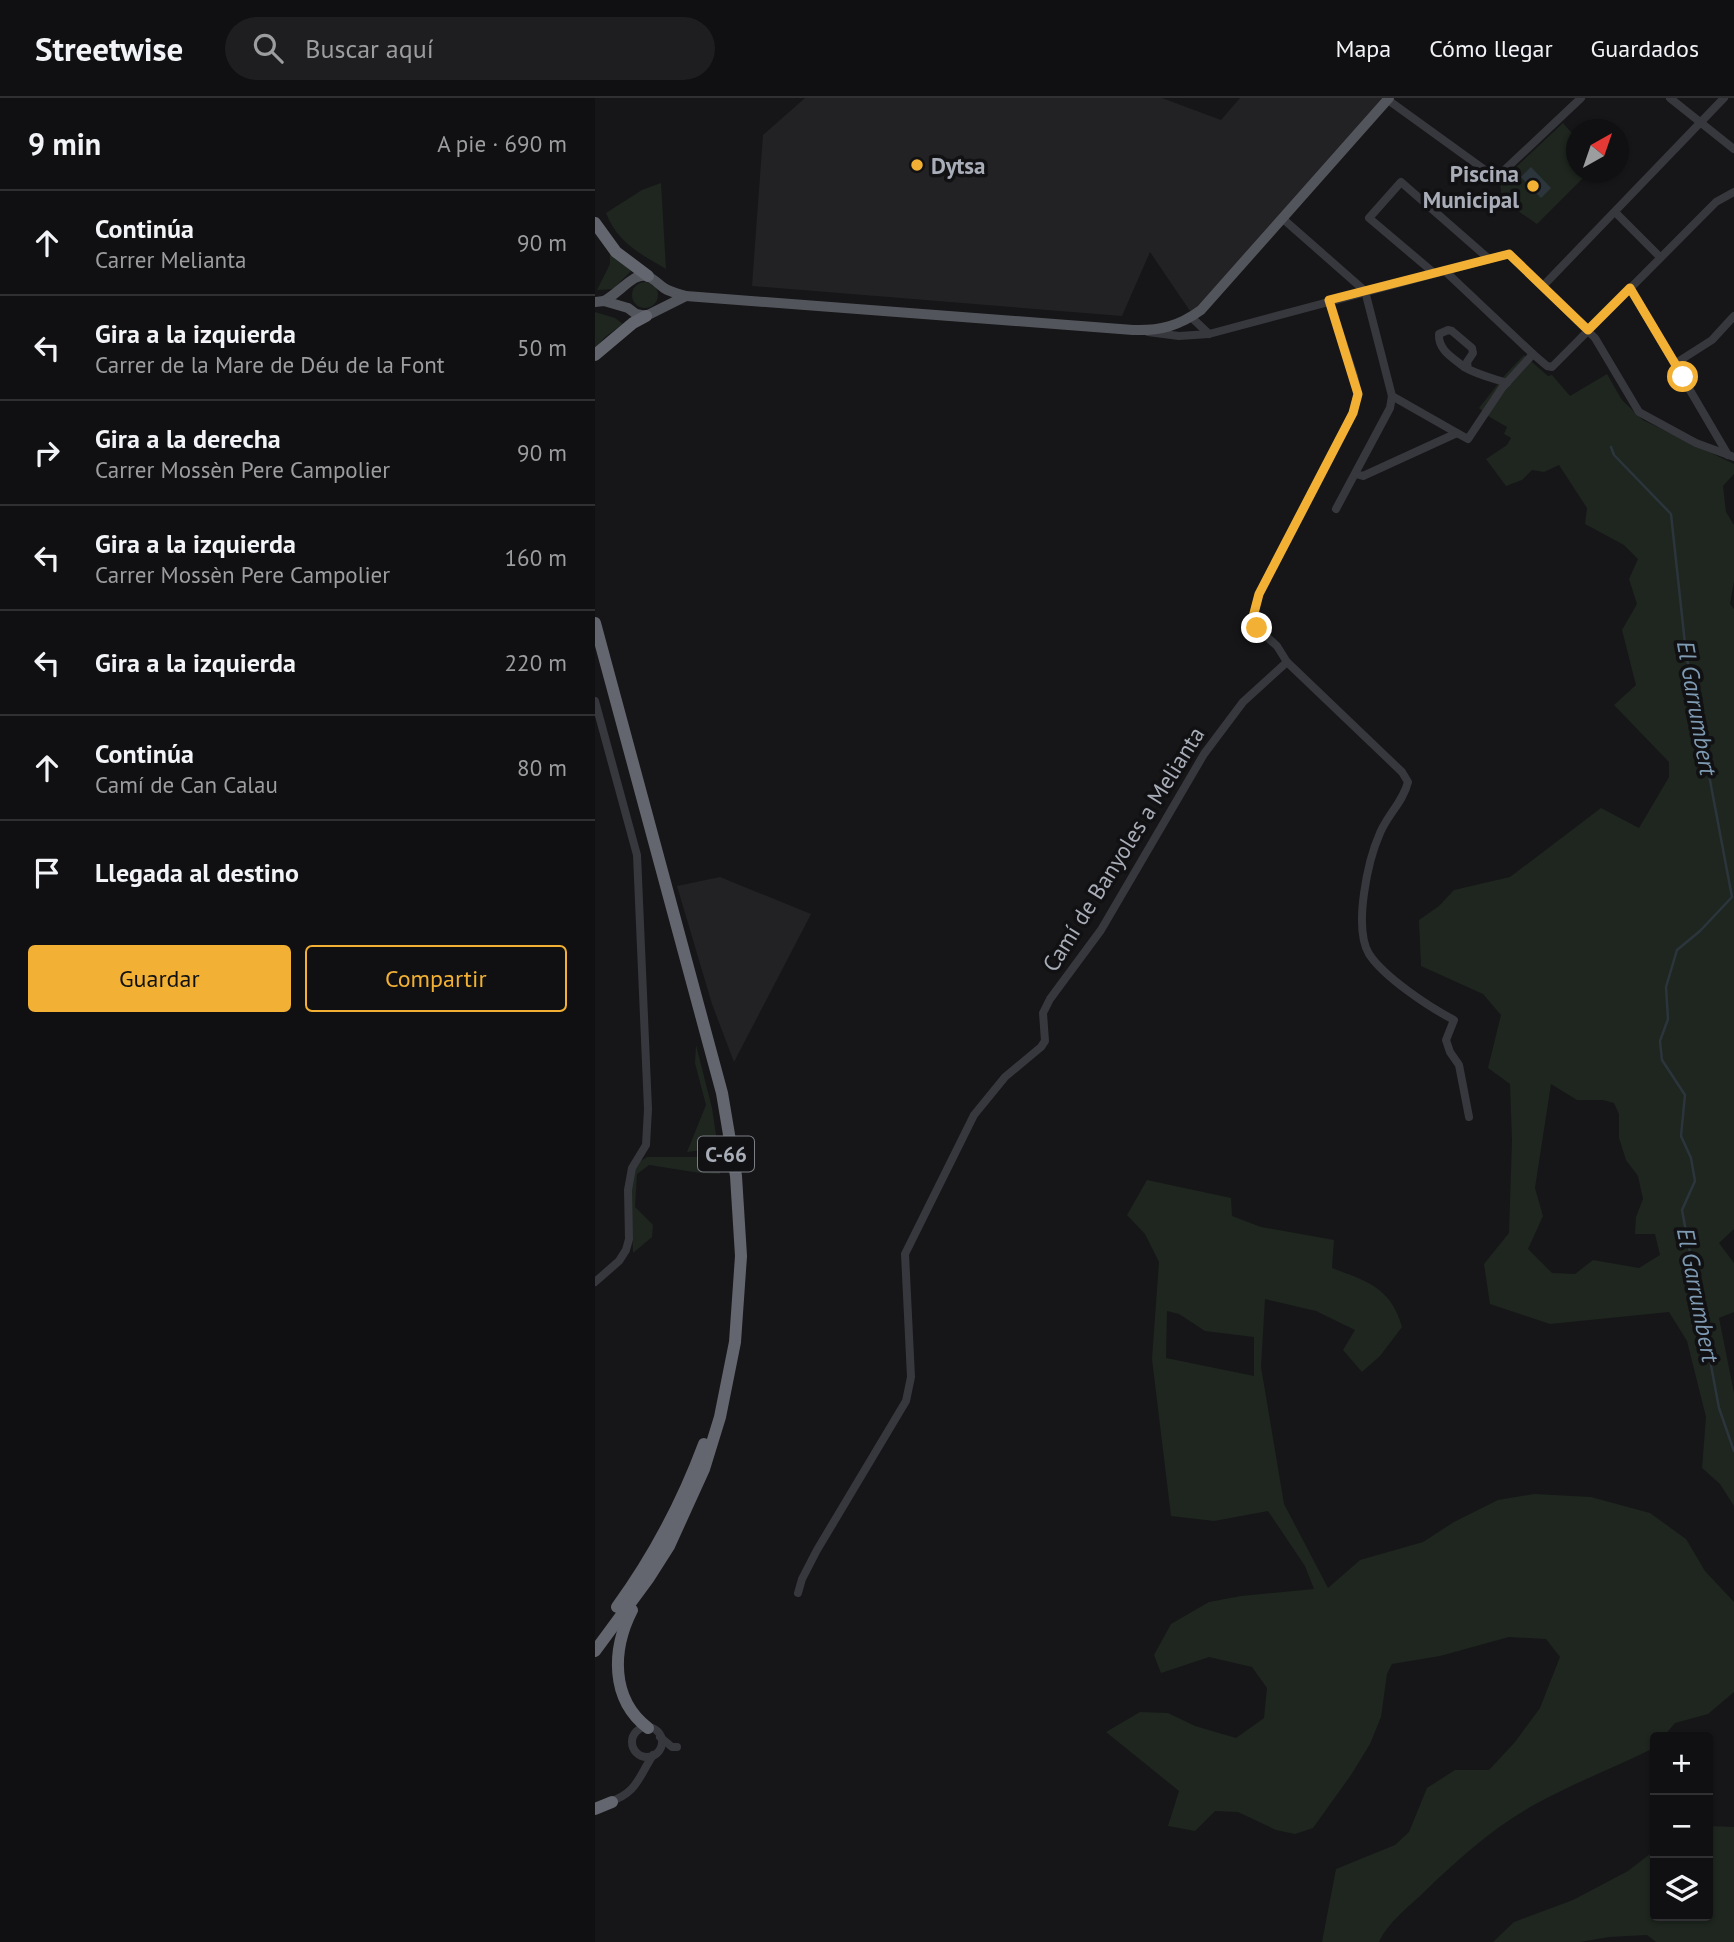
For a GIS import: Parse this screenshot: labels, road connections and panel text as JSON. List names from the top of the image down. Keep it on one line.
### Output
{"streets":{"highway":["C-66"],"street":["Camí de Banyoles a Melianta"]},"water":["El Garrumbert"],"places":["Dytsa","Piscina Municipal"],"north":"top right","page":{"header":"Streetwise","search":"Buscar aquí","nav":["Mapa","Cómo llegar","Guardados"],"heading":["9 min","A pie · 690 m"],"list":[["Continúa","Carrer Melianta","90 m"],["Gira a la izquierda","Carrer de la Mare de Déu de la Font","50 m"],["Gira a la derecha","Carrer Mossèn Pere Campolier","90 m"],["Gira a la izquierda","Carrer Mossèn Pere Campolier","160 m"],["Gira a la izquierda","220 m"],["Continúa","Camí de Can Calau","80 m"],"Llegada al destino"],"buttons":["Guardar","Compartir"],"map_buttons":["+","−"]}}
